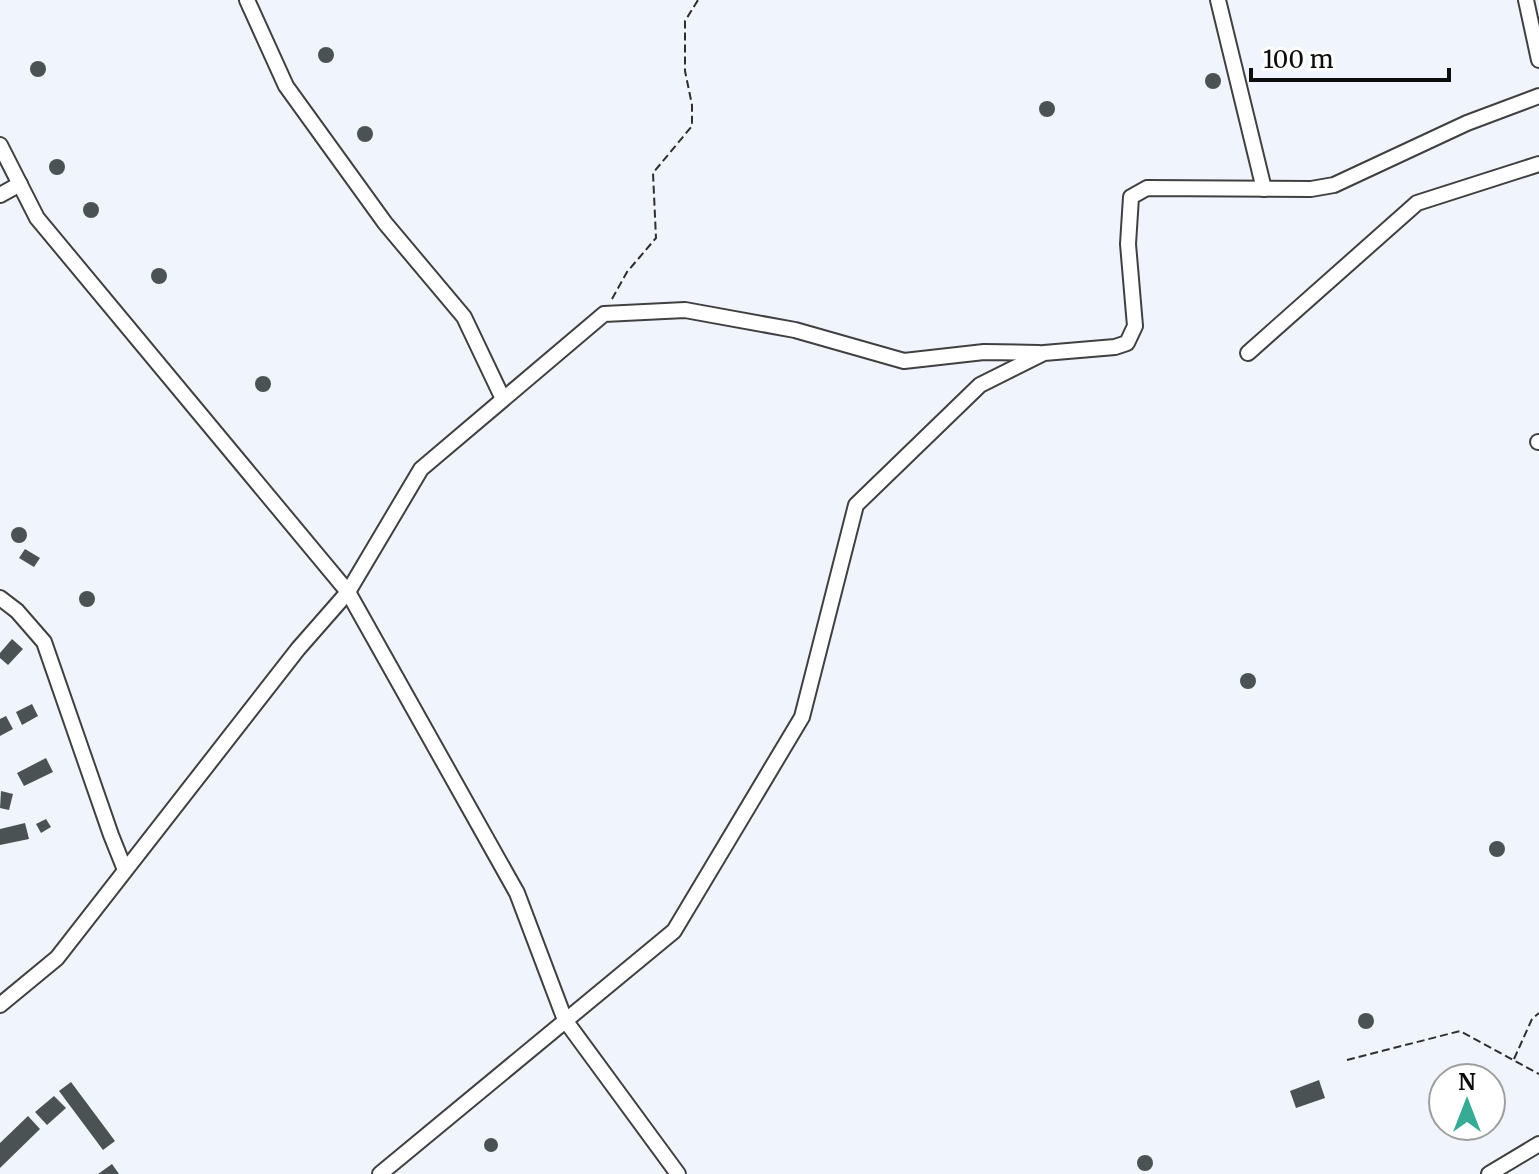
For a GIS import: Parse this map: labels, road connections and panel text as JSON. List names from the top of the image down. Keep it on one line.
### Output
{"scale_bar":"100 m","north":"top"}
